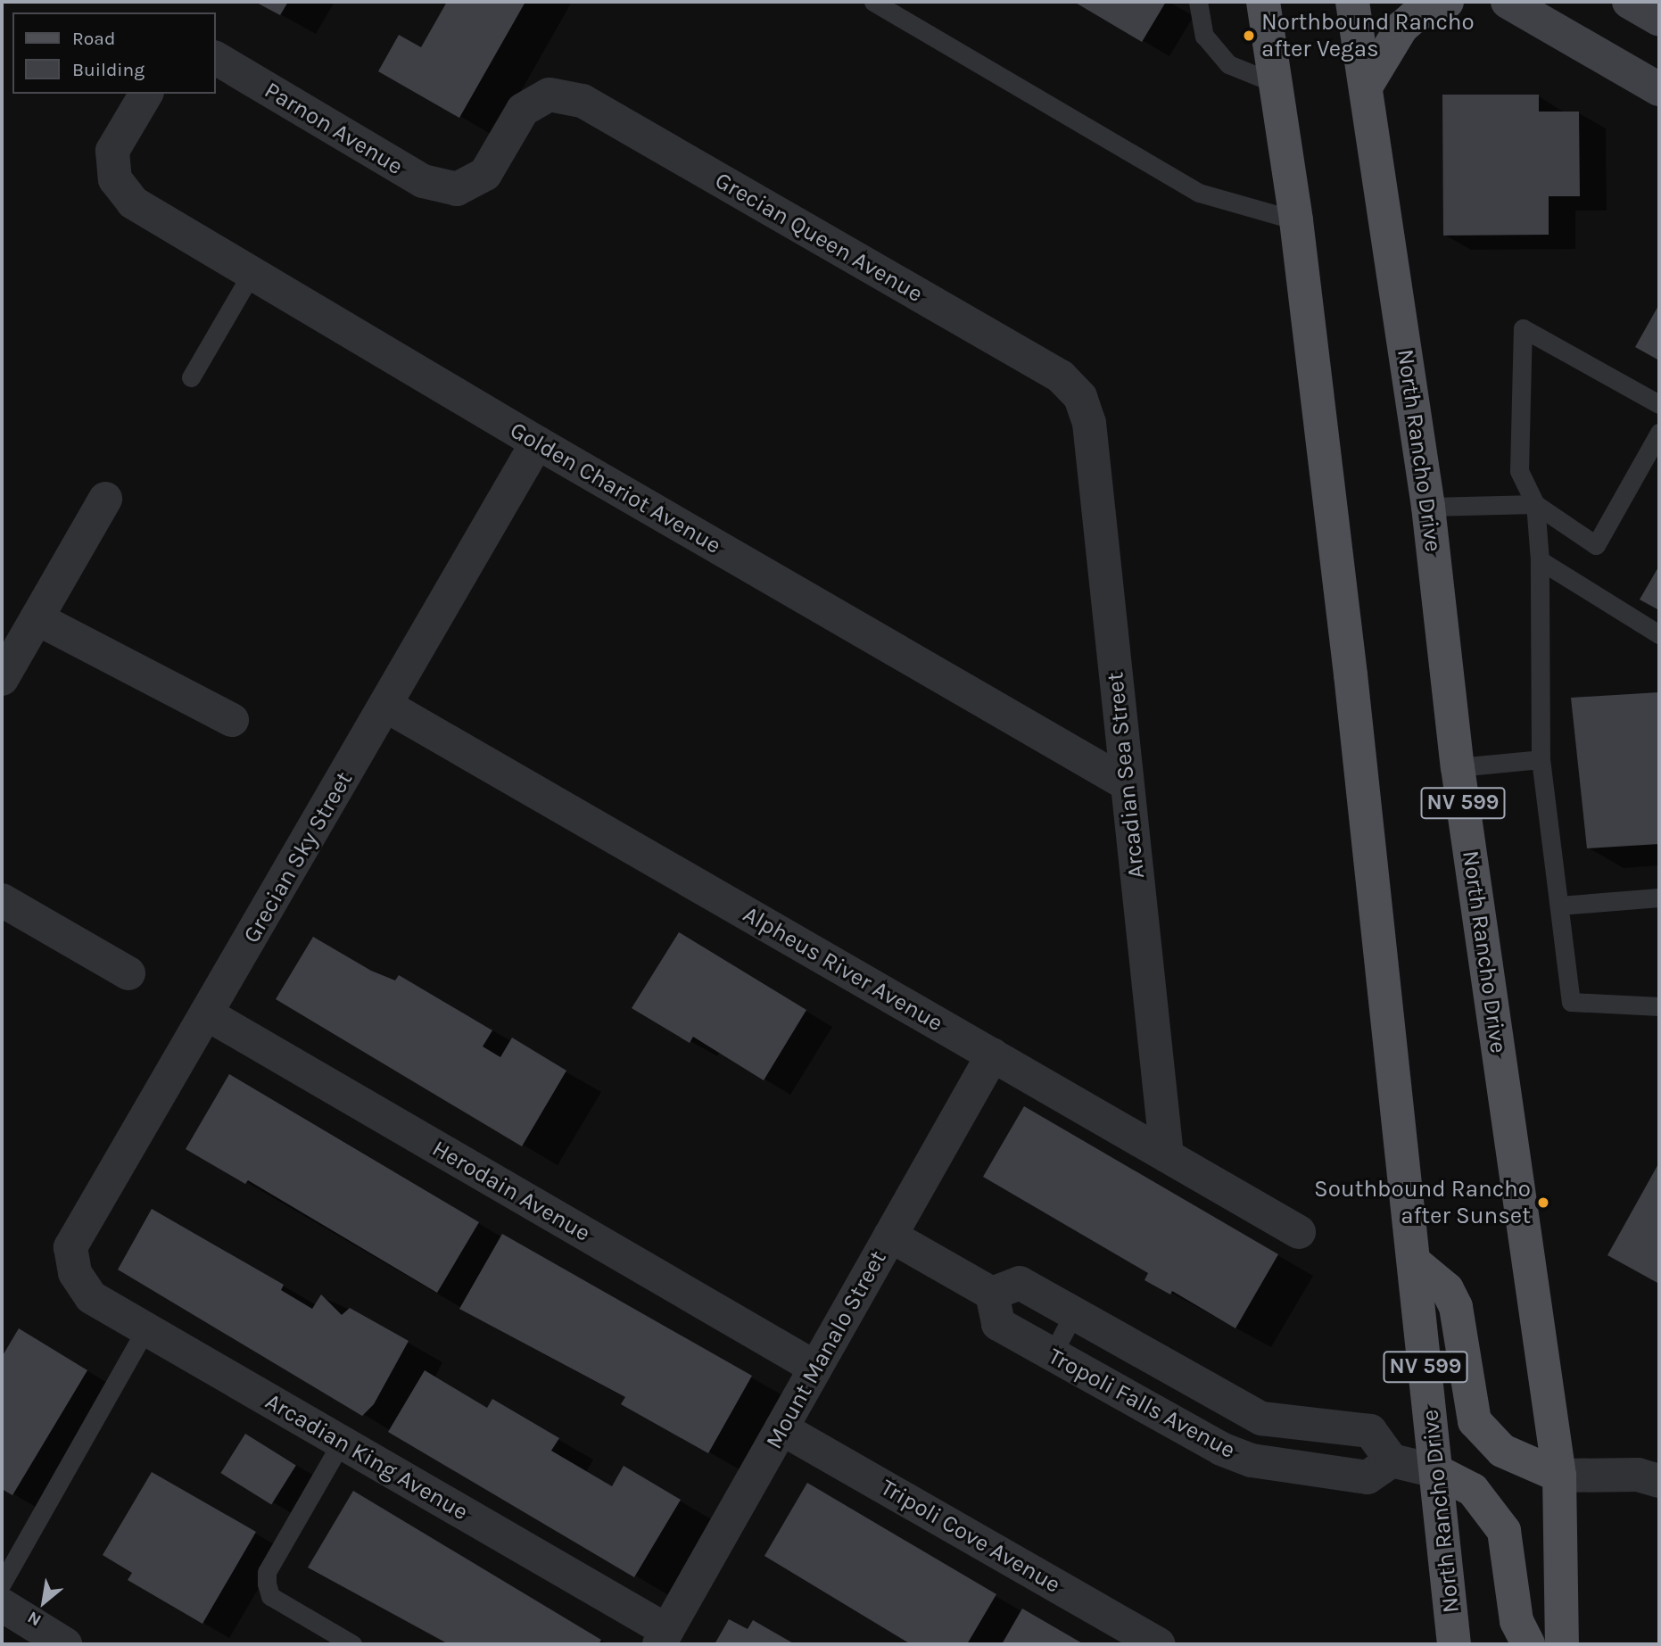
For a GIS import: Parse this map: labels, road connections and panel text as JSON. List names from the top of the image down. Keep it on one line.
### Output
{"streets":{"main road":["North Rancho Drive","NV 599"],"street":["Parnon Avenue","Grecian Queen Avenue","Golden Chariot Avenue","Arcadian Sea Street","Grecian Sky Street","Alpheus River Avenue","Herodain Avenue","Mount Manalo Street","Tropoli Falls Avenue","Arcadian King Avenue","Tripoli Cove Avenue"]},"crossings":[["Parnon Avenue","Grecian Queen Avenue"],["Grecian Queen Avenue","Arcadian Sea Street"],["Golden Chariot Avenue","Arcadian Sea Street"],["Golden Chariot Avenue","Grecian Sky Street"],["Arcadian Sea Street","Alpheus River Avenue"],["Grecian Sky Street","Alpheus River Avenue"],["Grecian Sky Street","Herodain Avenue"],["Grecian Sky Street","Arcadian King Avenue"],["Alpheus River Avenue","Mount Manalo Street"],["Herodain Avenue","Mount Manalo Street"],["Mount Manalo Street","Arcadian King Avenue"],["Mount Manalo Street","Tripoli Cove Avenue"]],"places":["Northbound Rancho after Vegas","Southbound Rancho after Sunset"],"legend":["Road","Building"],"north":"bottom left"}
